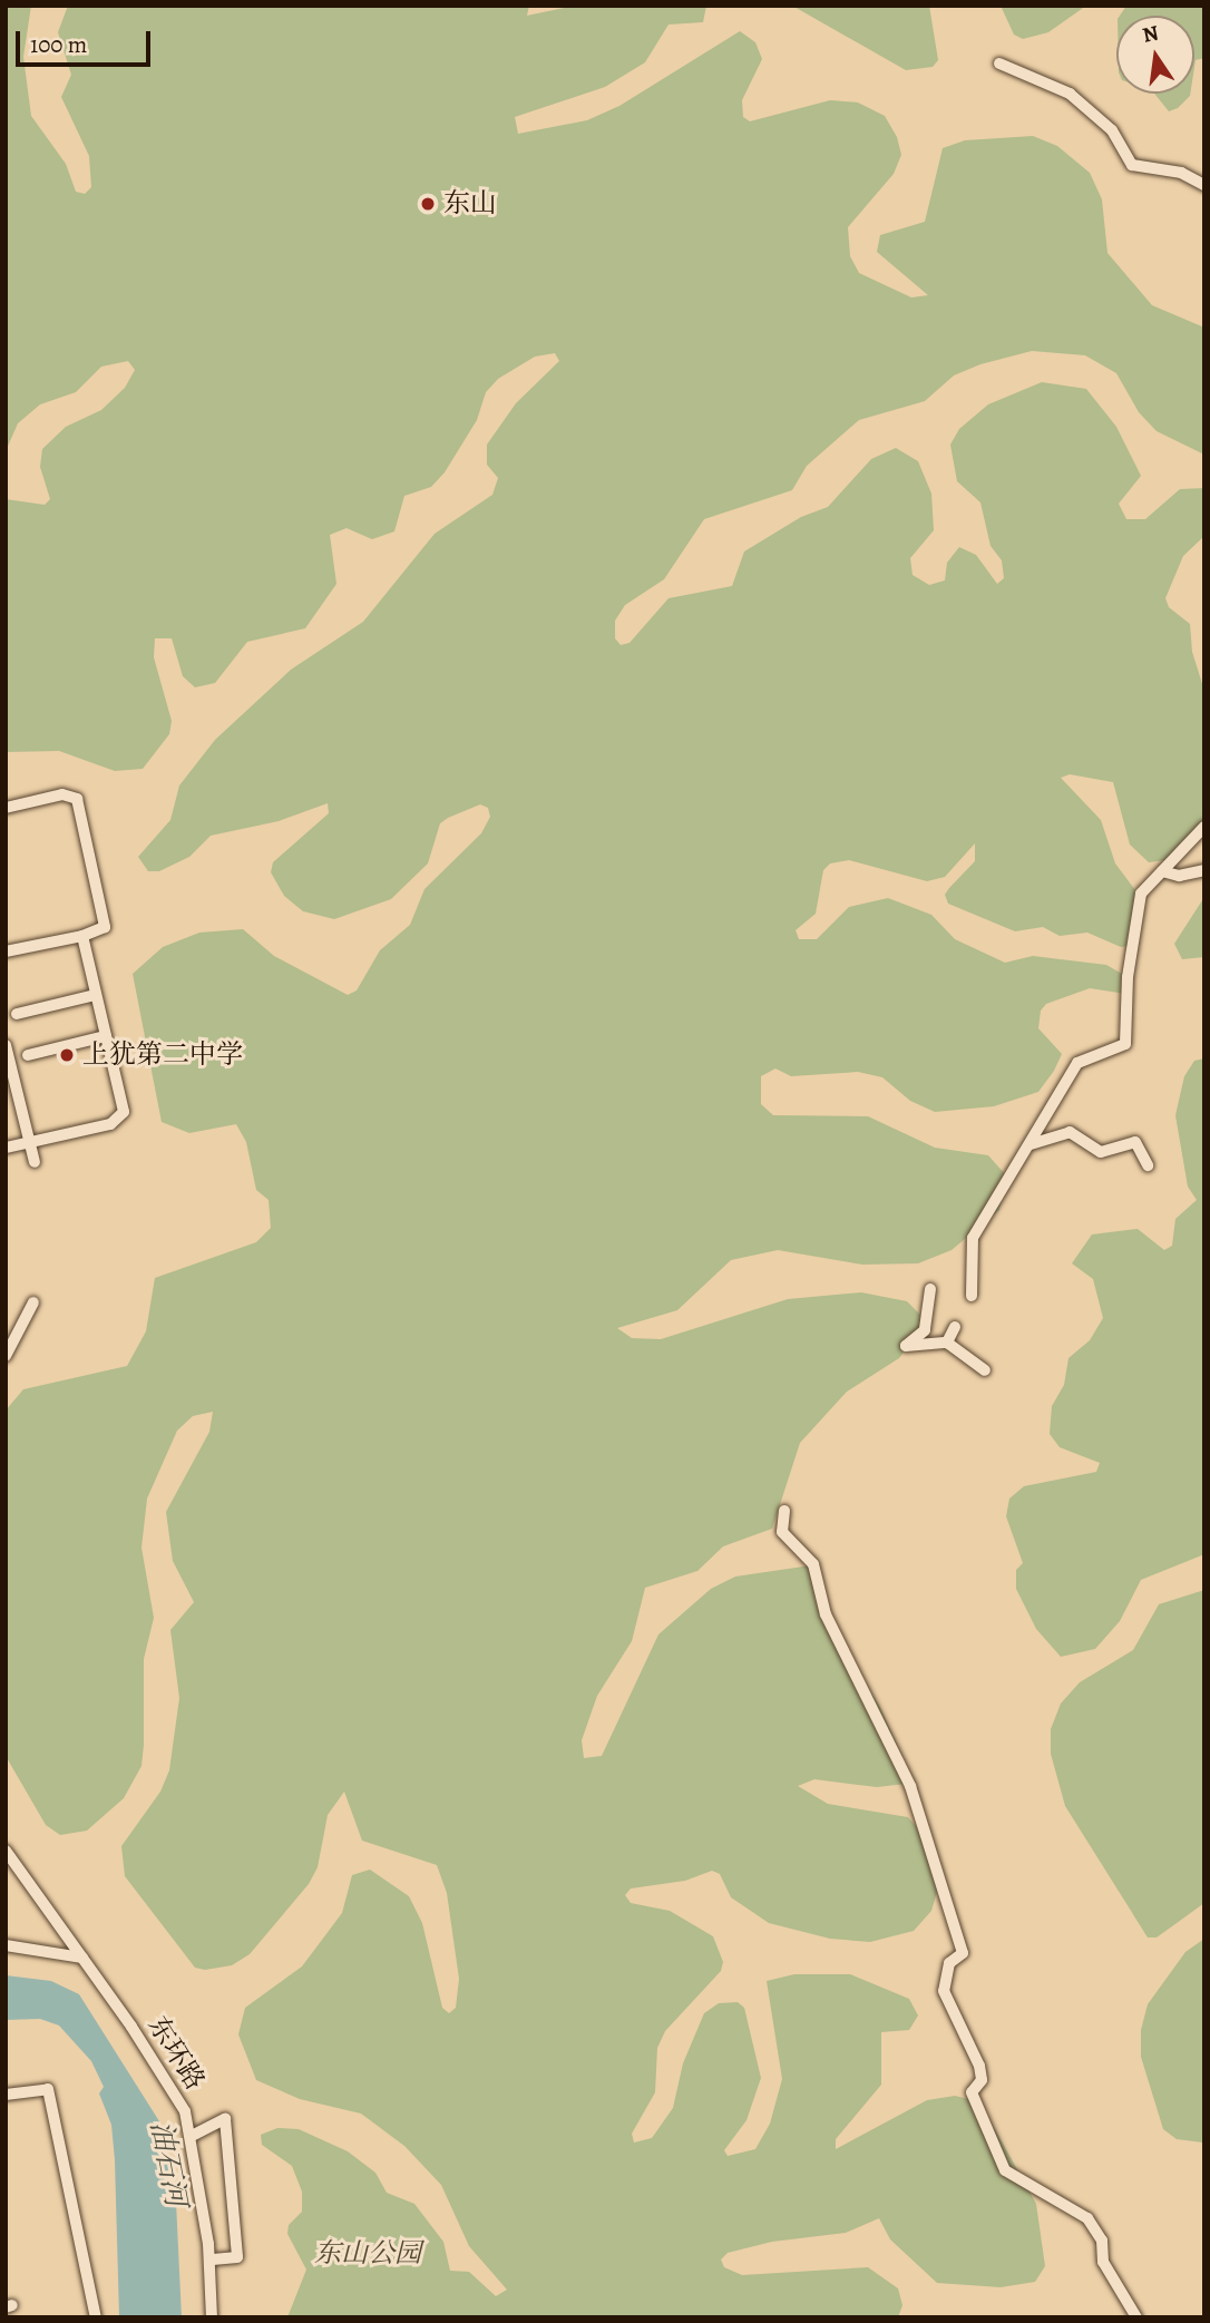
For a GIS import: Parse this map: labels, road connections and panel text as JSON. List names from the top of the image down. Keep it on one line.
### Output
{"streets":{"street":["东环路"]},"water":["油石河"],"parks":["东山公园"],"places":["东山","上犹第二中学"],"scale_bar":"100 m","north":"top"}
